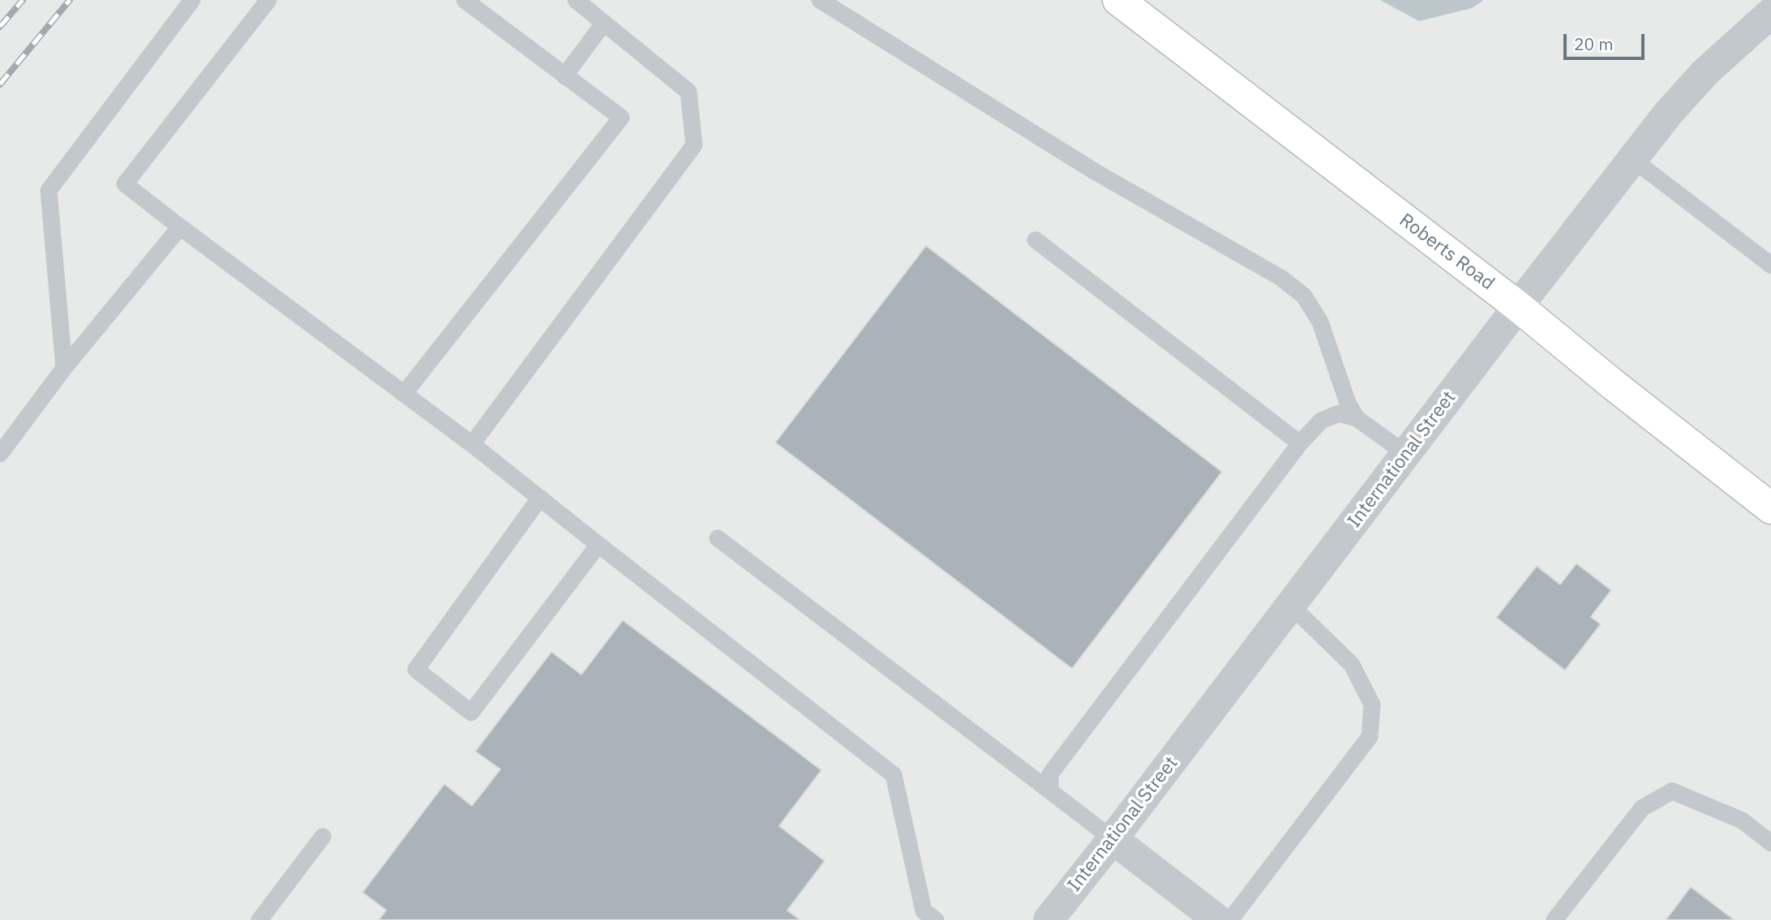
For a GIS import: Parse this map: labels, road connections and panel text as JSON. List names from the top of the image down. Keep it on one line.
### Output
{"streets":{"main road":["Roberts Road"],"street":["International Street"]},"crossings":[["Roberts Road","International Street"]],"scale_bar":"20 m"}
